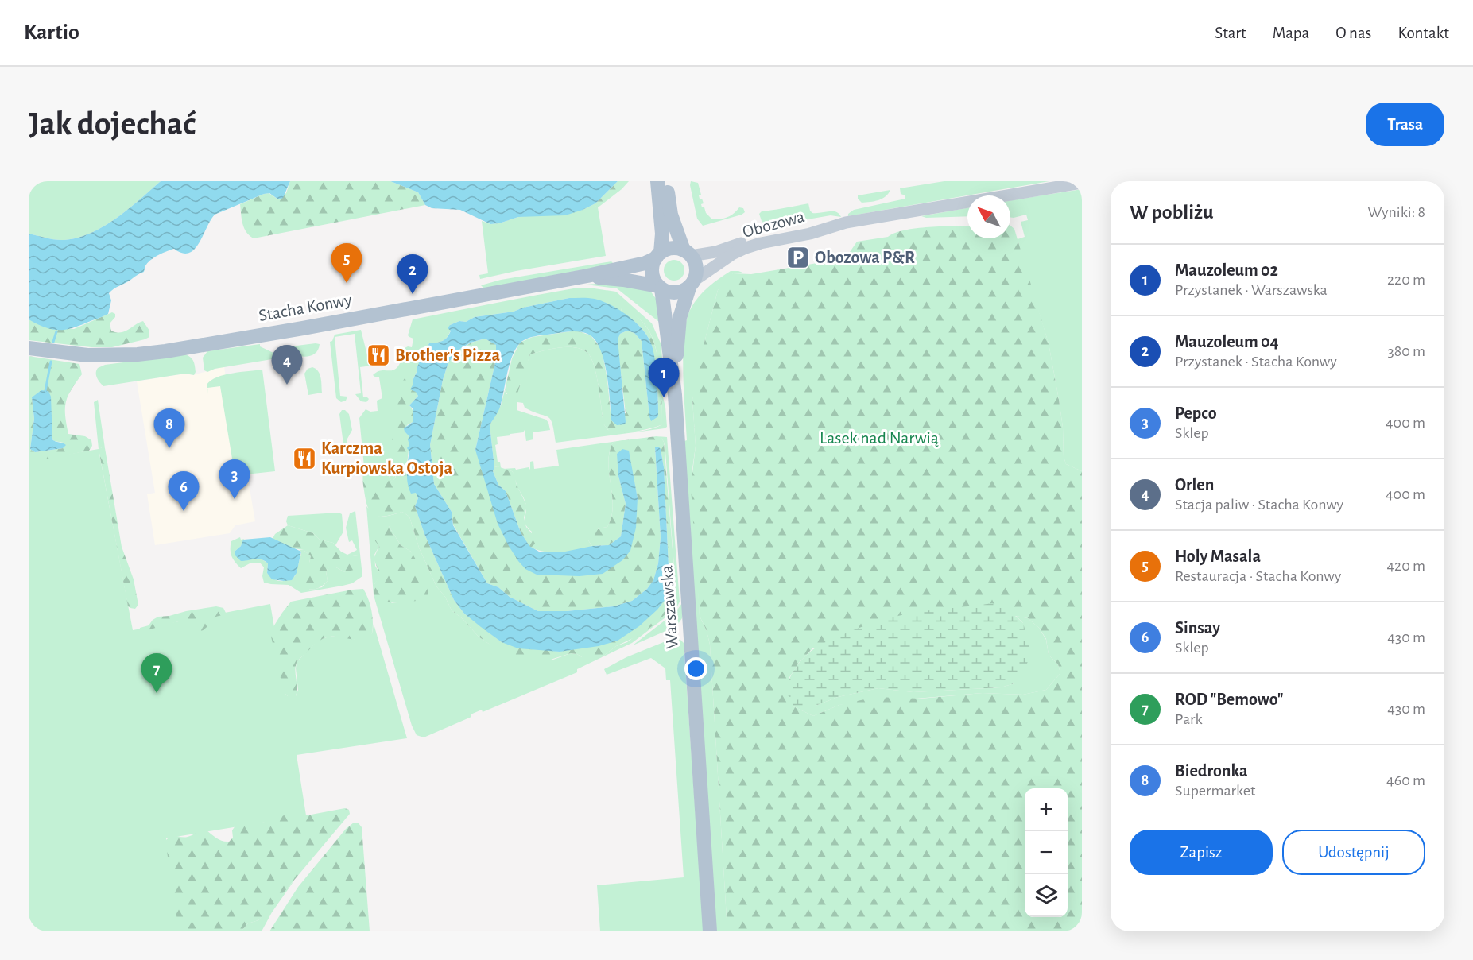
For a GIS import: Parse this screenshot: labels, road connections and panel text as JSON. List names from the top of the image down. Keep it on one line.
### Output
{"streets":{"main road":["Stacha Konwy","Warszawska"],"street":["Obozowa"]},"crossings":[["Obozowa","Stacha Konwy"],["Obozowa","Warszawska"],["Stacha Konwy","Warszawska"]],"parks":["Lasek nad Narwią"],"places":{"parking":["Obozowa P&R"],"restaurant":["Brother's Pizza","Karczma Kurpiowska Ostoja"]},"north":"top left","page":{"header":"Kartio","nav":["Start","Mapa","O nas","Kontakt"],"buttons":["Trasa",["Zapisz","Udostępnij"]],"title":"Jak dojechać","heading":["W pobliżu","Wyniki: 8"],"pins":["5","2","4","1","8","3","6","7"],"list":[{"mark":"1","name":"Mauzoleum 02","note":"Przystanek · Warszawska","value":"220 m"},{"mark":"2","name":"Mauzoleum 04","note":"Przystanek · Stacha Konwy","value":"380 m"},{"mark":"3","name":"Pepco","note":"Sklep","value":"400 m"},{"mark":"4","name":"Orlen","note":"Stacja paliw · Stacha Konwy","value":"400 m"},{"mark":"5","name":"Holy Masala","note":"Restauracja · Stacha Konwy","value":"420 m"},{"mark":"6","name":"Sinsay","note":"Sklep","value":"430 m"},{"mark":"7","name":"ROD \"Bemowo\"","note":"Park","value":"430 m"},{"mark":"8","name":"Biedronka","note":"Supermarket","value":"460 m"}],"map_buttons":["+","−"]}}
